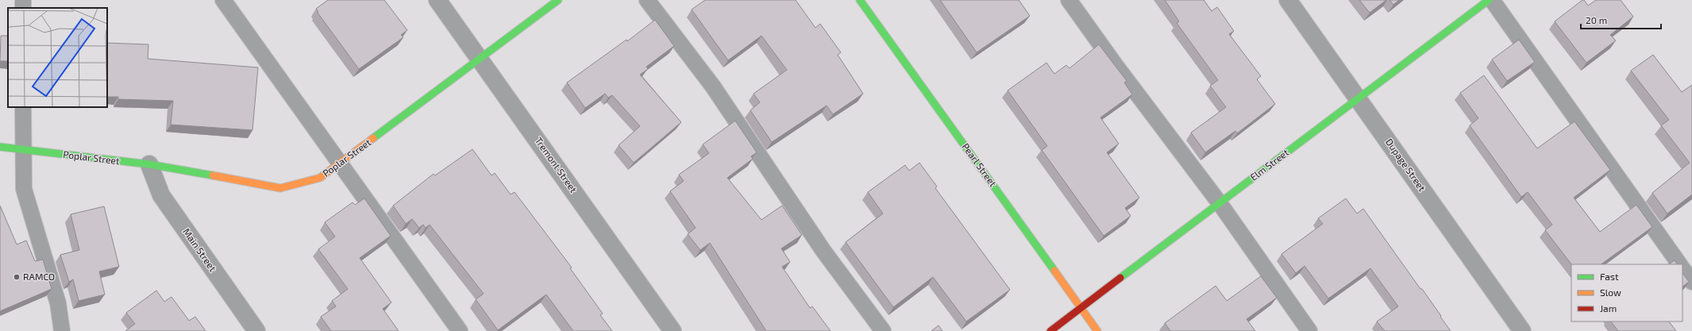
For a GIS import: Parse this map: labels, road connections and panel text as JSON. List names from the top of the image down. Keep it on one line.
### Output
{"streets":{"street":["Poplar Street","Tremont Street","Pearl Street","Elm Street","Dupage Street","Main Street"]},"crossings":[["Poplar Street","Tremont Street"],["Poplar Street","Main Street"],["Pearl Street","Elm Street"],["Elm Street","Dupage Street"]],"places":["RAMCO"],"legend":["Fast","Slow","Jam"],"scale_bar":"20 m"}
